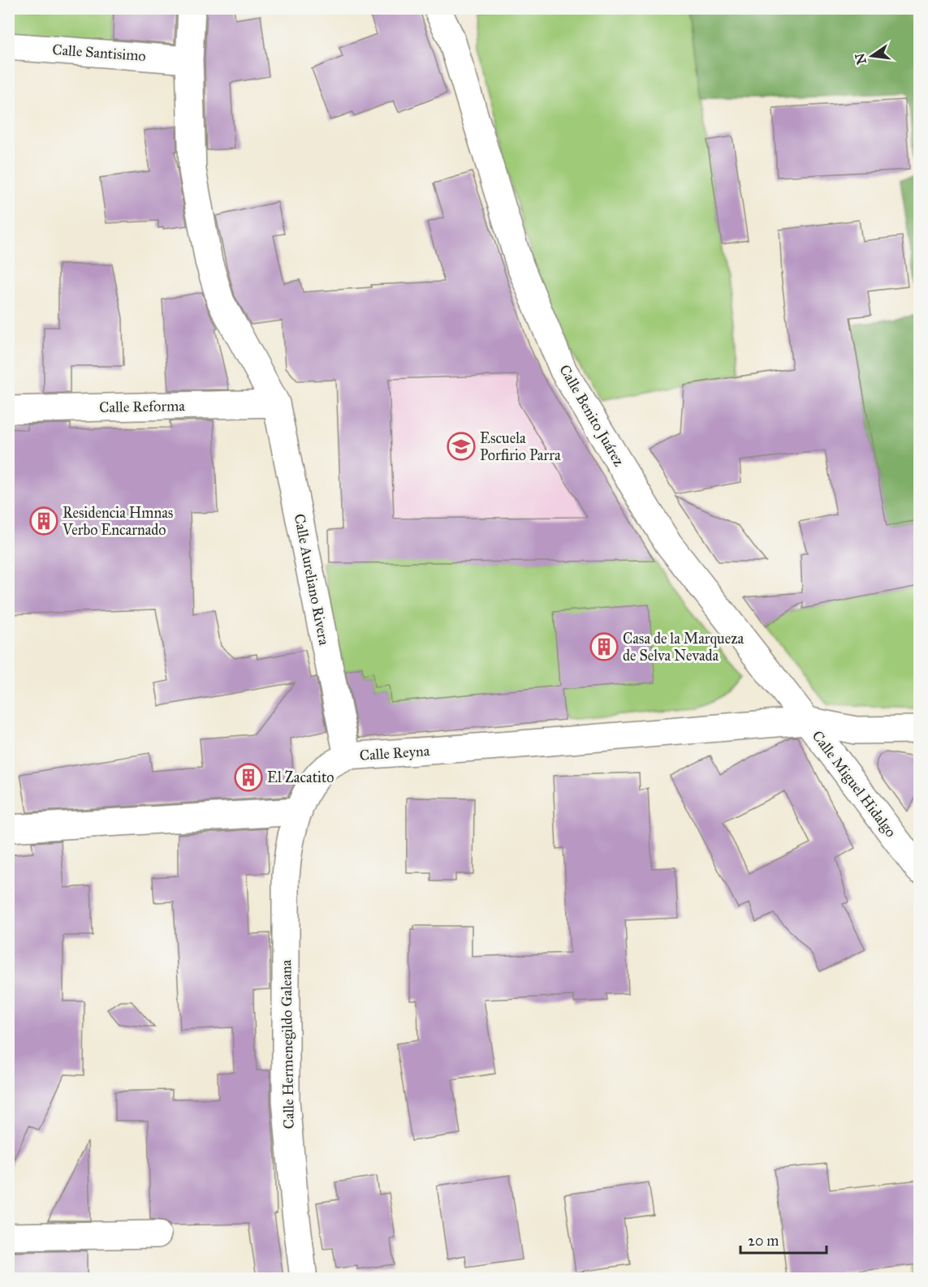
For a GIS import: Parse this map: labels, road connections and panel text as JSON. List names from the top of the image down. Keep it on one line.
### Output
{"streets":{"street":["Calle Santisimo","Calle Reforma","Calle Benito Juárez","Calle Aureliano Rivera","Calle Reyna","Calle Miguel Hidalgo","Calle Hermenegildo Galeana"]},"crossings":[["Calle Santisimo","Calle Aureliano Rivera"],["Calle Reforma","Calle Aureliano Rivera"],["Calle Benito Juárez","Calle Reyna"],["Calle Benito Juárez","Calle Miguel Hidalgo"],["Calle Aureliano Rivera","Calle Reyna"],["Calle Reyna","Calle Miguel Hidalgo"],["Calle Reyna","Calle Hermenegildo Galeana"]],"places":{"school or university":["Escuela Porfirio Parra"],"building":["Residencia Hmnas Verbo Encarnado","Casa de la Marqueza de Selva Nevada","El Zacatito"]},"scale_bar":"20 m","north":"left"}
